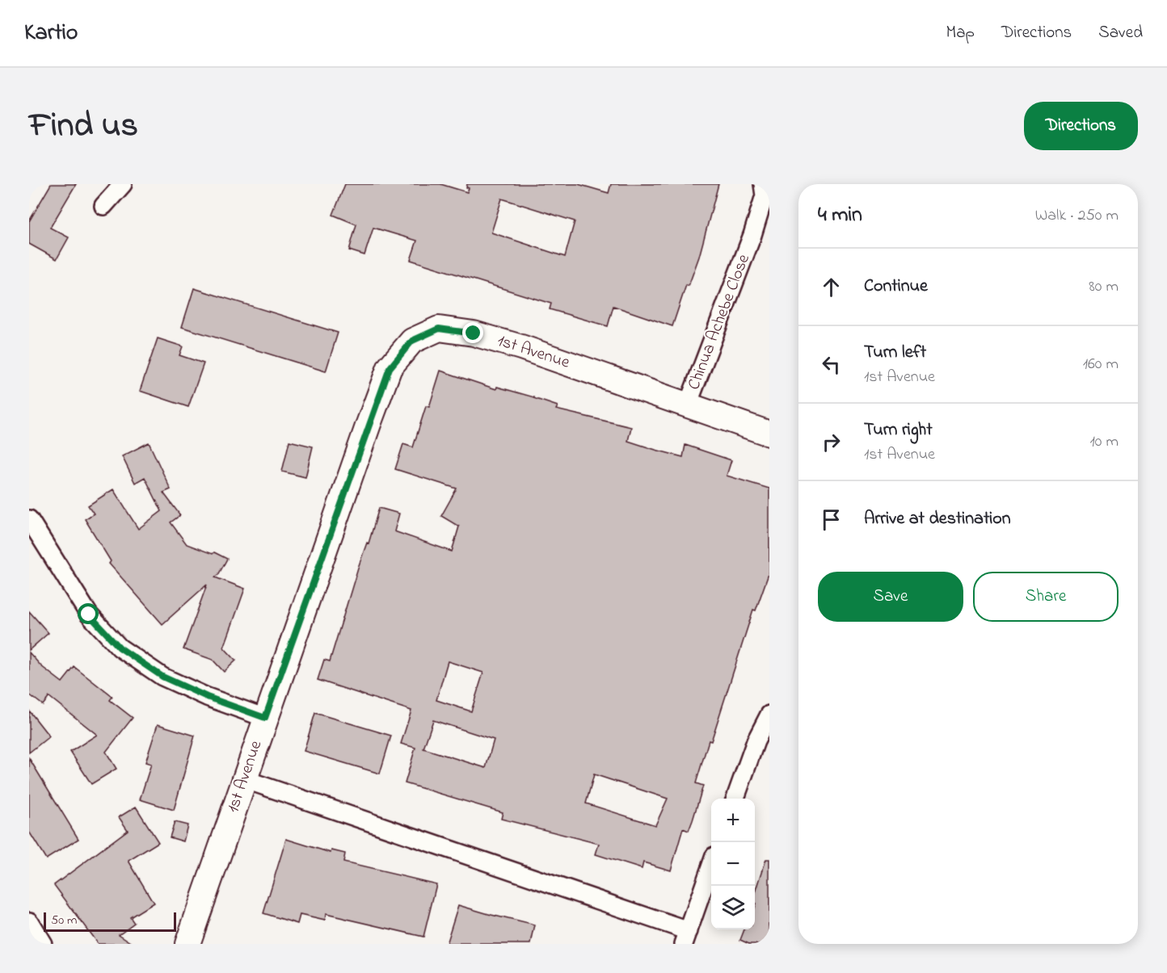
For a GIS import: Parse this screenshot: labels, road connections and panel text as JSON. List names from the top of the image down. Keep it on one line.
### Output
{"streets":{"street":["Chinua Achebe Close","1st Avenue"]},"crossings":[["Chinua Achebe Close","1st Avenue"]],"scale_bar":"50 m","page":{"header":"Kartio","nav":["Map","Directions","Saved"],"title":"Find us","buttons":["Directions",["Save","Share"]],"heading":["4 min","Walk · 250 m"],"list":[["Continue","80 m"],["Turn left","1st Avenue","160 m"],["Turn right","1st Avenue","10 m"],"Arrive at destination"],"map_buttons":["+","−"],"scale":"50 m"}}
